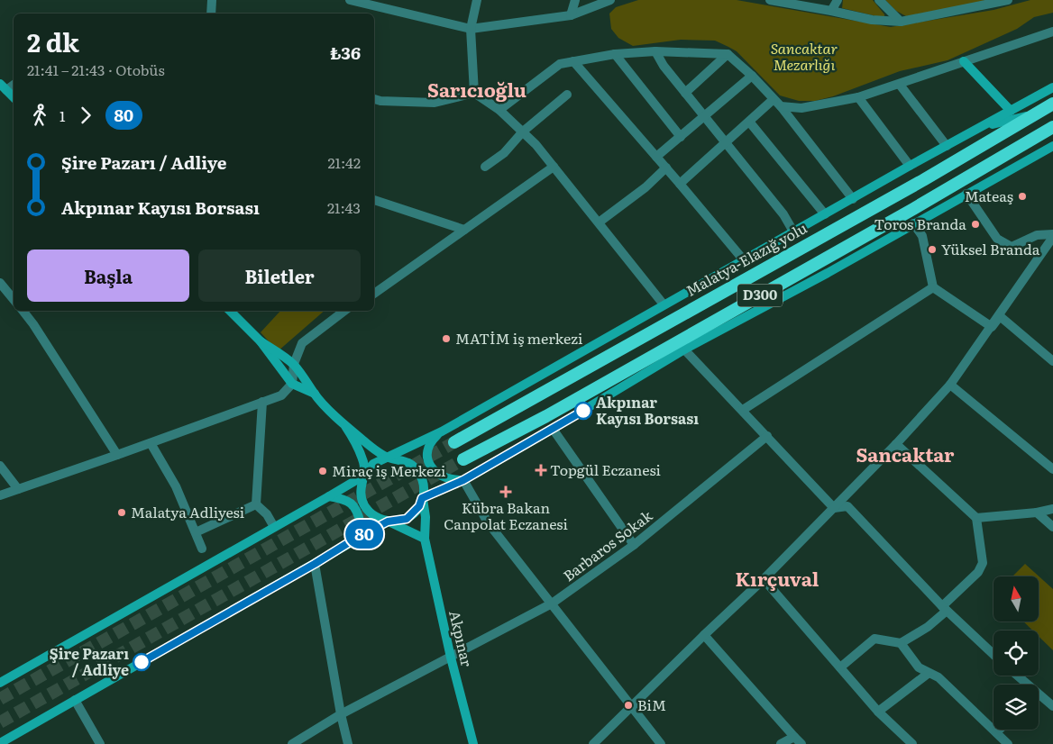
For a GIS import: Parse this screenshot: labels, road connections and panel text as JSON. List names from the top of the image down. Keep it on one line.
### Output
{"streets":{"highway":["Malatya-Elazığ yolu","D300"],"main road":["Akpınar"],"street":["Barbaros Sokak"]},"crossings":[["Barbaros Sokak","Akpınar"]],"districts":["Sarıcıoğlu","Sancaktar","Kırçuval"],"parks":["Sancaktar Mezarlığı"],"places":{"other":["Mateaş","Toros Branda","Yüksel Branda","MATİM iş merkezi","Akpınar Kayısı Borsası","Miraç iş Merkezi","Malatya Adliyesi","Şire Pazarı / Adliye","BiM"],"health":["Topgül Eczanesi","Kübra Bakan Canpolat Eczanesi"]},"lines":["bus line 80"],"north":"top","page":{"on_map":"80","heading":["2 dk","21:41 – 21:43 · Otobüs","₺36"],"legs":["1","80"],"list":[{"name":"Şire Pazarı / Adliye","value":"21:42"},{"name":"Akpınar Kayısı Borsası","value":"21:43"}],"buttons":["Başla","Biletler"]}}
